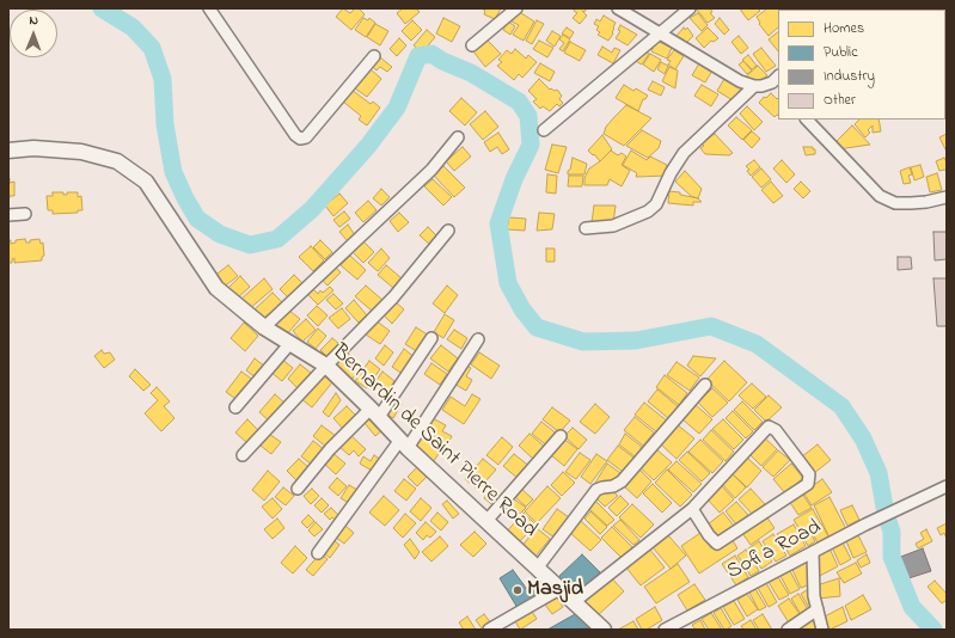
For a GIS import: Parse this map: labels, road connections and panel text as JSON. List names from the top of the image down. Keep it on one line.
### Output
{"streets":{"main road":["Bernardin de Saint Pierre Road"],"street":["Sofia Road"]},"places":["Masjid"],"legend":["Homes","Public","Industry","Other"],"north":"top"}
